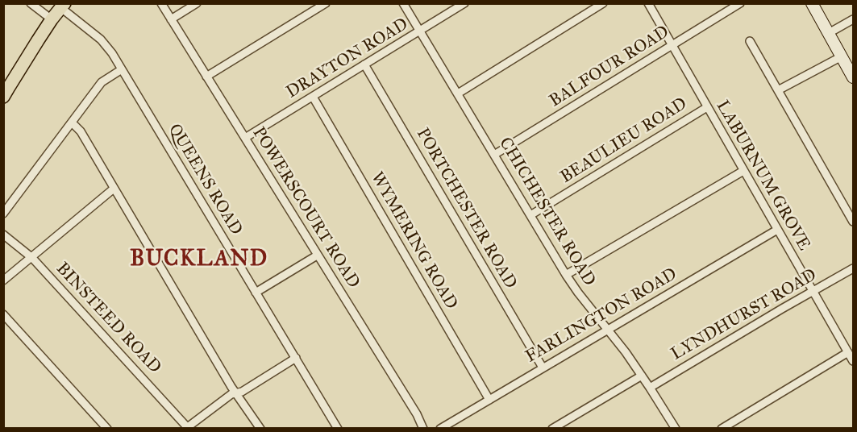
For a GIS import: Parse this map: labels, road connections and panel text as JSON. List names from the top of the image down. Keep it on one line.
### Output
{"streets":{"street":["DRAYTON ROAD","BALFOUR ROAD","BEAULIEU ROAD","LABURNUM GROVE","QUEENS ROAD","POWERSCOURT ROAD","PORTCHESTER ROAD","CHICHESTER ROAD","WYMERING ROAD","LYNDHURST ROAD","FARLINGTON ROAD","BINSTEED ROAD"]},"crossings":[["DRAYTON ROAD","POWERSCOURT ROAD"],["DRAYTON ROAD","PORTCHESTER ROAD"],["DRAYTON ROAD","CHICHESTER ROAD"],["DRAYTON ROAD","WYMERING ROAD"],["BALFOUR ROAD","LABURNUM GROVE"],["BALFOUR ROAD","CHICHESTER ROAD"],["BEAULIEU ROAD","LABURNUM GROVE"],["BEAULIEU ROAD","CHICHESTER ROAD"],["LABURNUM GROVE","LYNDHURST ROAD"],["LABURNUM GROVE","FARLINGTON ROAD"],["PORTCHESTER ROAD","FARLINGTON ROAD"],["CHICHESTER ROAD","LYNDHURST ROAD"],["CHICHESTER ROAD","FARLINGTON ROAD"],["WYMERING ROAD","FARLINGTON ROAD"]],"districts":["BUCKLAND"]}
